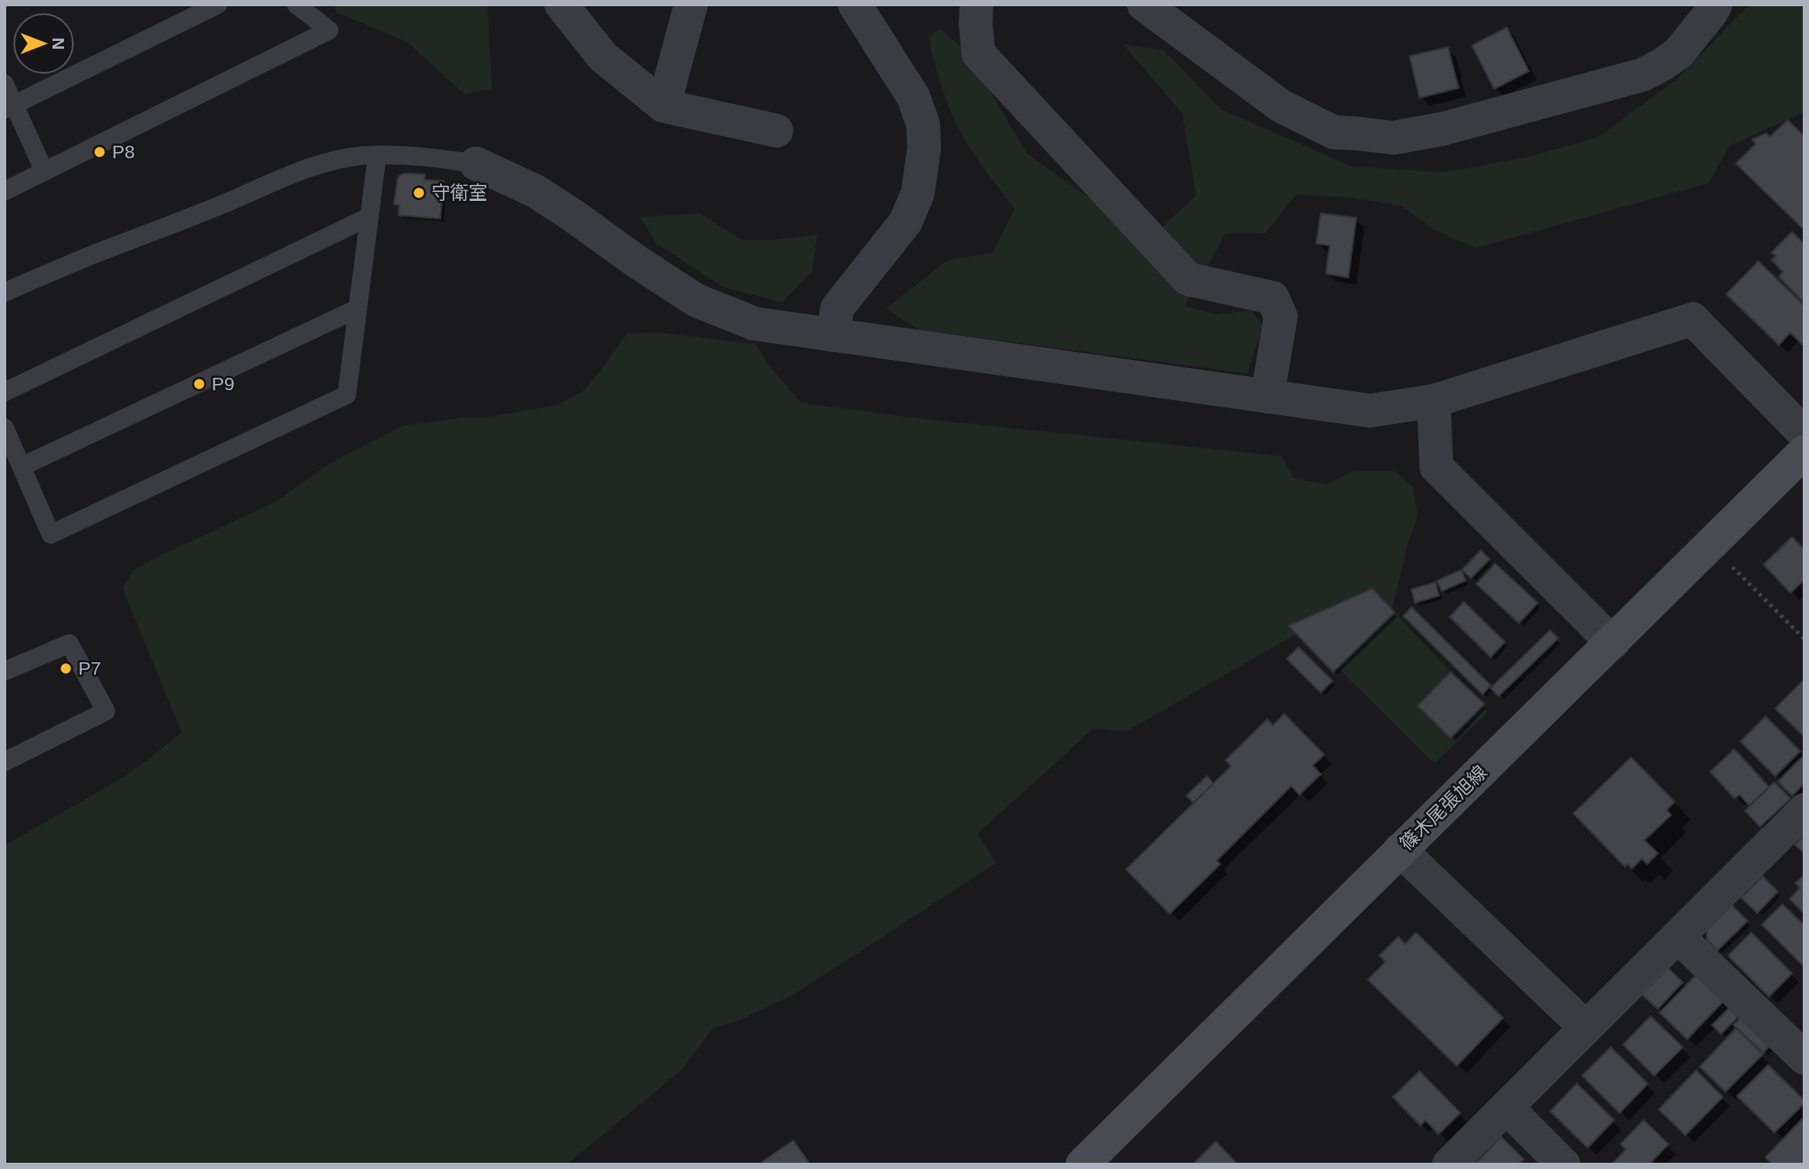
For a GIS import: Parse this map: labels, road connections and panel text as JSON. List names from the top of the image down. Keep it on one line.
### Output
{"streets":{"main road":["篠木尾張旭線"]},"places":["P8","守衛室","P9","P7"],"north":"right"}
